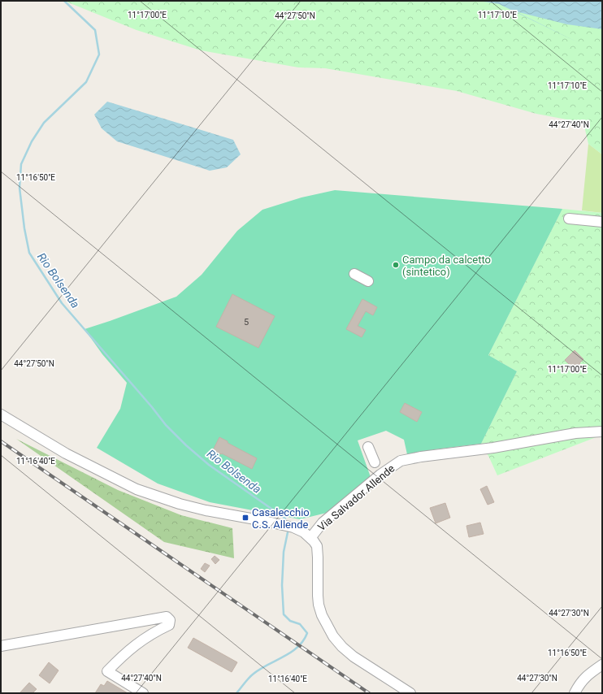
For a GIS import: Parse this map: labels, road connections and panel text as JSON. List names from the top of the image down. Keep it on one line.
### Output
{"streets":{"street":["Via Salvador Allende"]},"water":["Rio Bolsenda"],"places":{"other":["Campo da calcetto (sintetico)"],"transit":["Casalecchio C.S. Allende"]},"house_numbers":["5"],"coordinates":["11°17'00\"E","11°17'10\"E","44°27'50\"N","44°27'40\"N","11°16'50\"E","11°16'40\"E","44°27'30\"N"]}
